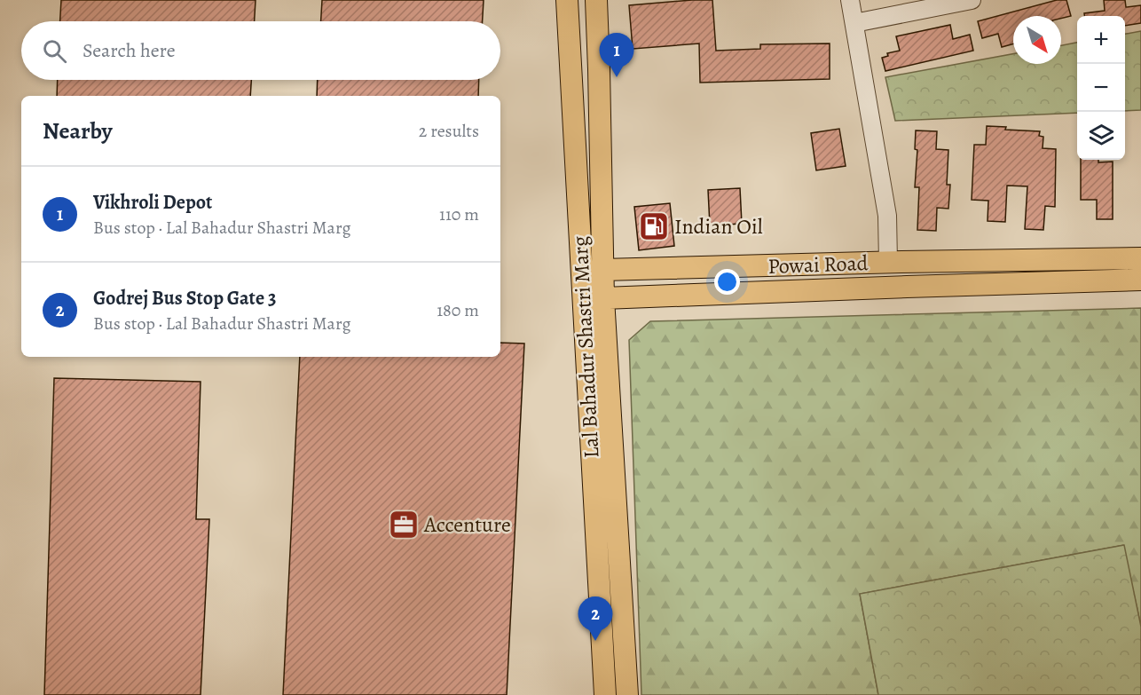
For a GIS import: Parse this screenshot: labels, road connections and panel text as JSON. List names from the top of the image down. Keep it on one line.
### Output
{"streets":{"main road":["Powai Road","Lal Bahadur Shastri Marg"]},"crossings":[["Powai Road","Lal Bahadur Shastri Marg"]],"places":{"fuel station":["Indian Oil"],"office":["Accenture"]},"north":"bottom right","page":{"map_buttons":["+","−"],"search":"Search here","pins":["1","2"],"heading":["Nearby","2 results"],"list":[{"mark":"1","name":"Vikhroli Depot","note":"Bus stop · Lal Bahadur Shastri Marg","value":"110 m"},{"mark":"2","name":"Godrej Bus Stop Gate 3","note":"Bus stop · Lal Bahadur Shastri Marg","value":"180 m"}]}}
